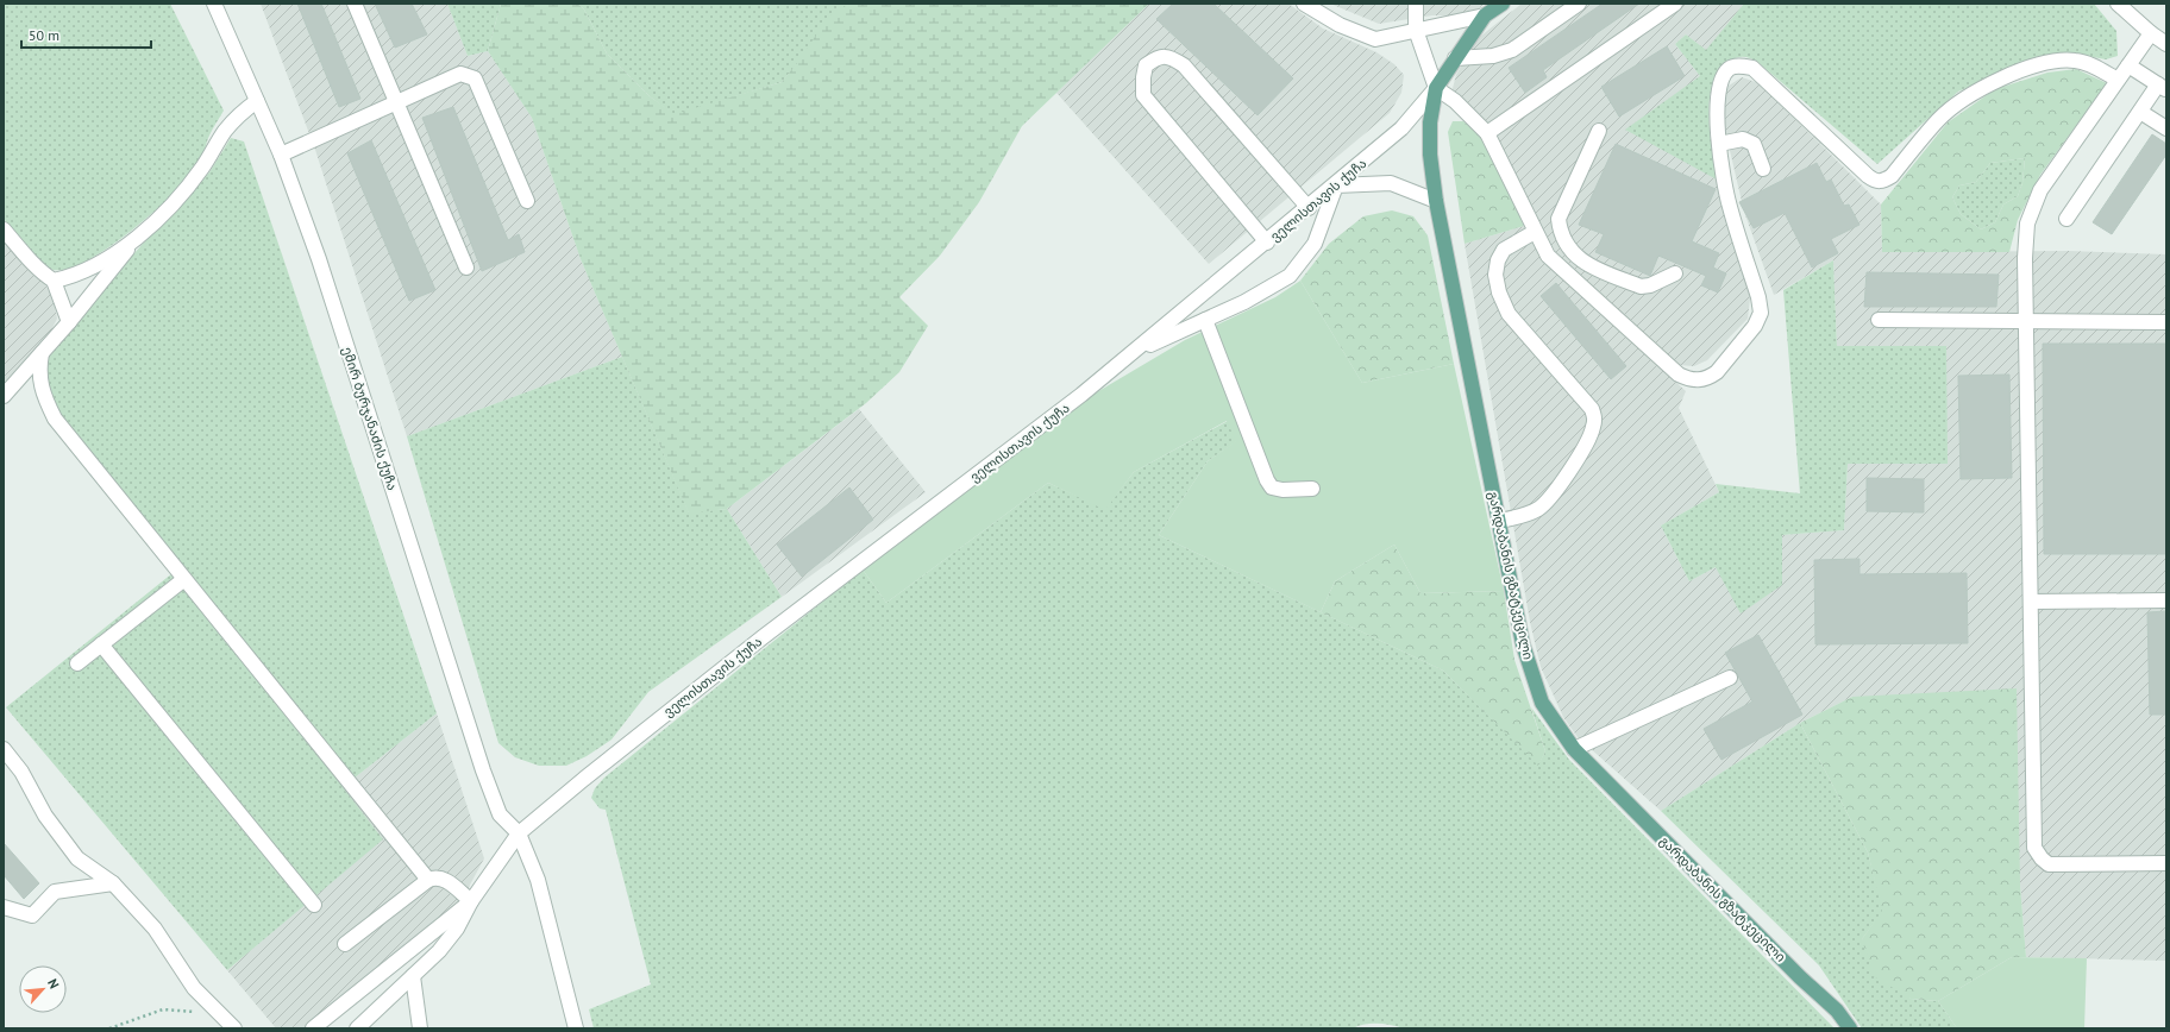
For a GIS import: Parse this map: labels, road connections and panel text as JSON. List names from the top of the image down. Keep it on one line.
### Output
{"streets":{"main road":["ველისთავის ქუჩა","გარდაბანის გზატკეცილი"],"street":["ემირ ბურჯანაძის ქუჩა"]},"crossings":[["ველისთავის ქუჩა","ემირ ბურჯანაძის ქუჩა"],["ველისთავის ქუჩა","გარდაბანის გზატკეცილი"]],"scale_bar":"50 m","north":"top right"}
